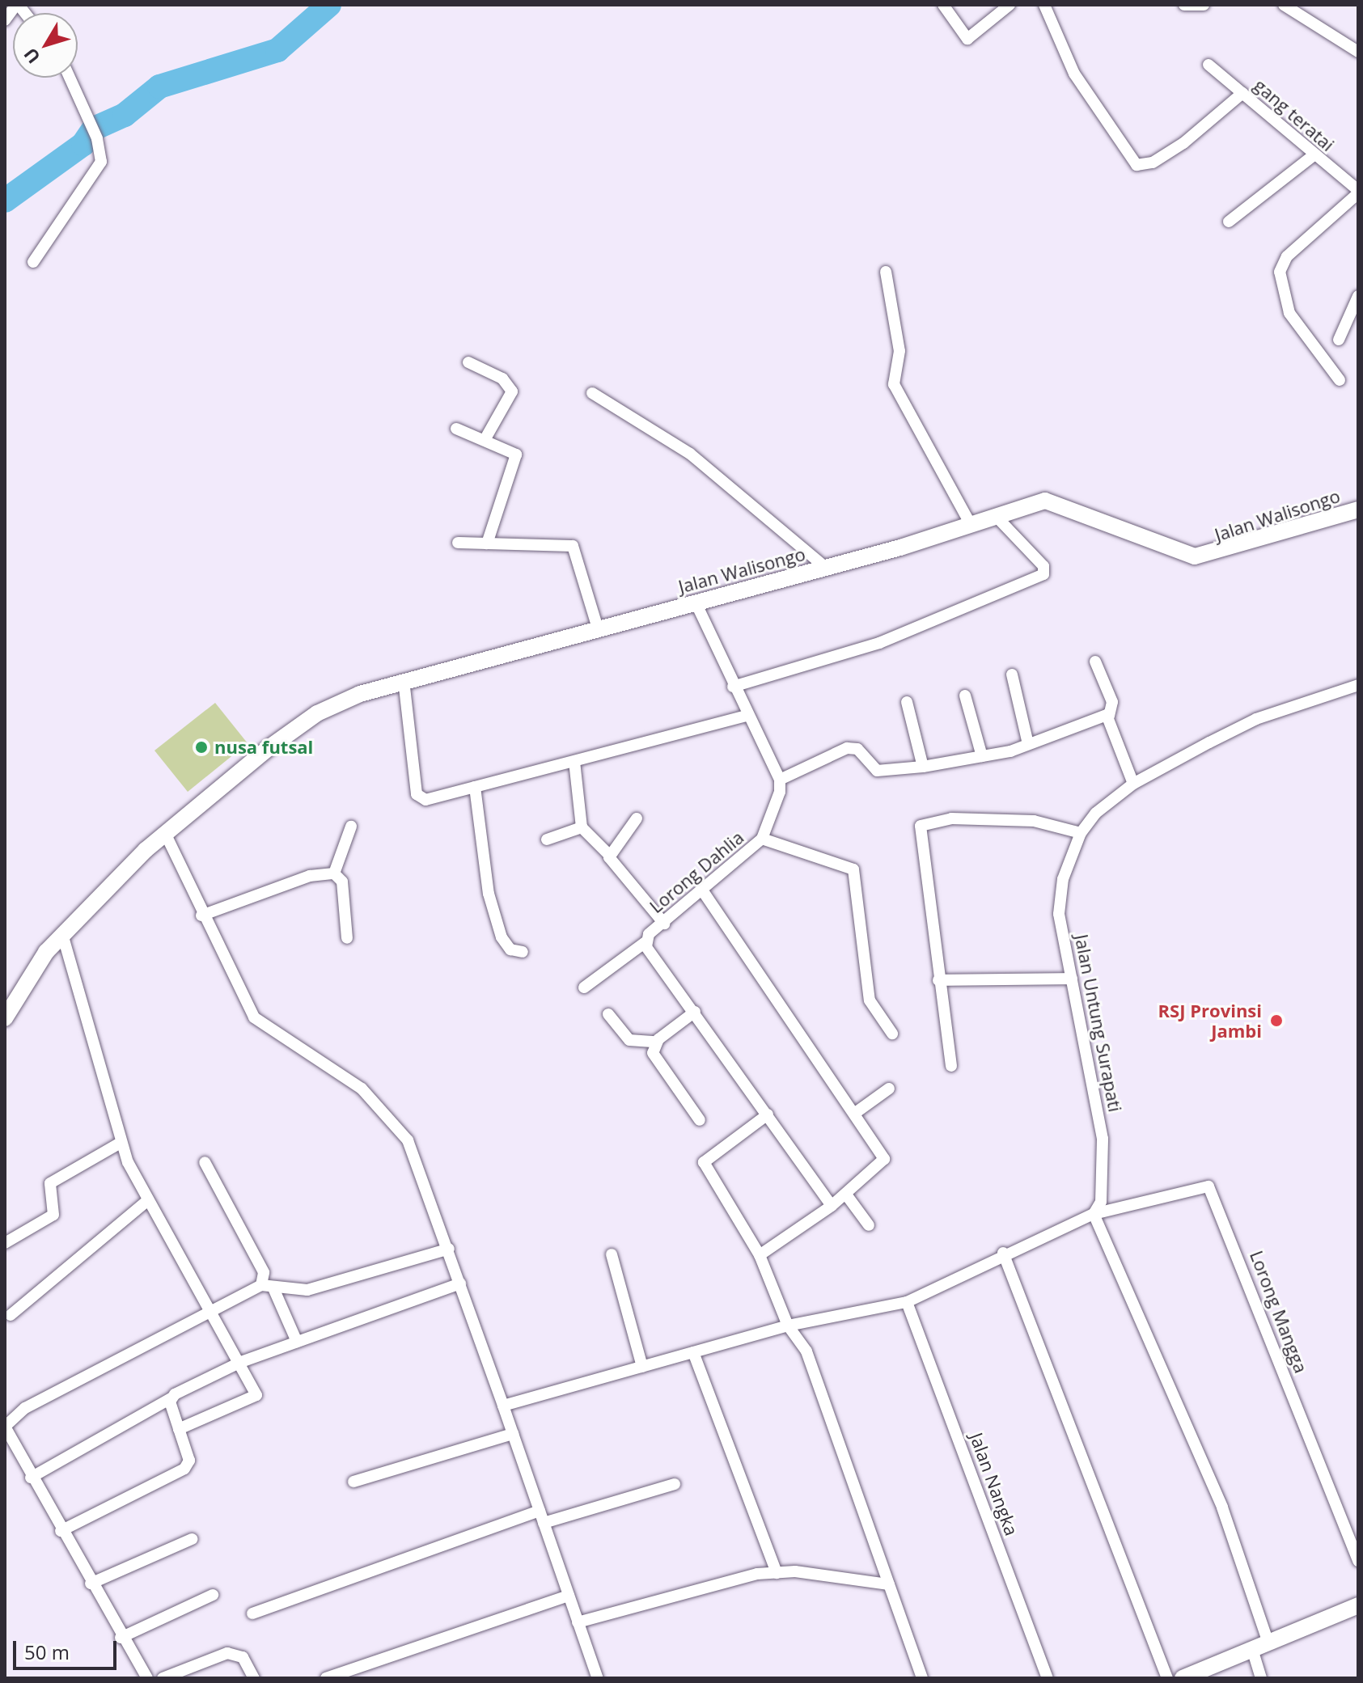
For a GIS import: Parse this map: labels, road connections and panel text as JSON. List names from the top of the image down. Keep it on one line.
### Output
{"streets":{"street":["gang teratai","Jalan Walisongo","Lorong Dahlia","Jalan Untung Surapati","Lorong Mangga","Jalan Nangka"]},"crossings":[["Jalan Untung Surapati","Lorong Mangga"]],"places":["nusa futsal","RSJ Provinsi Jambi"],"scale_bar":"50 m","north":"bottom left"}
